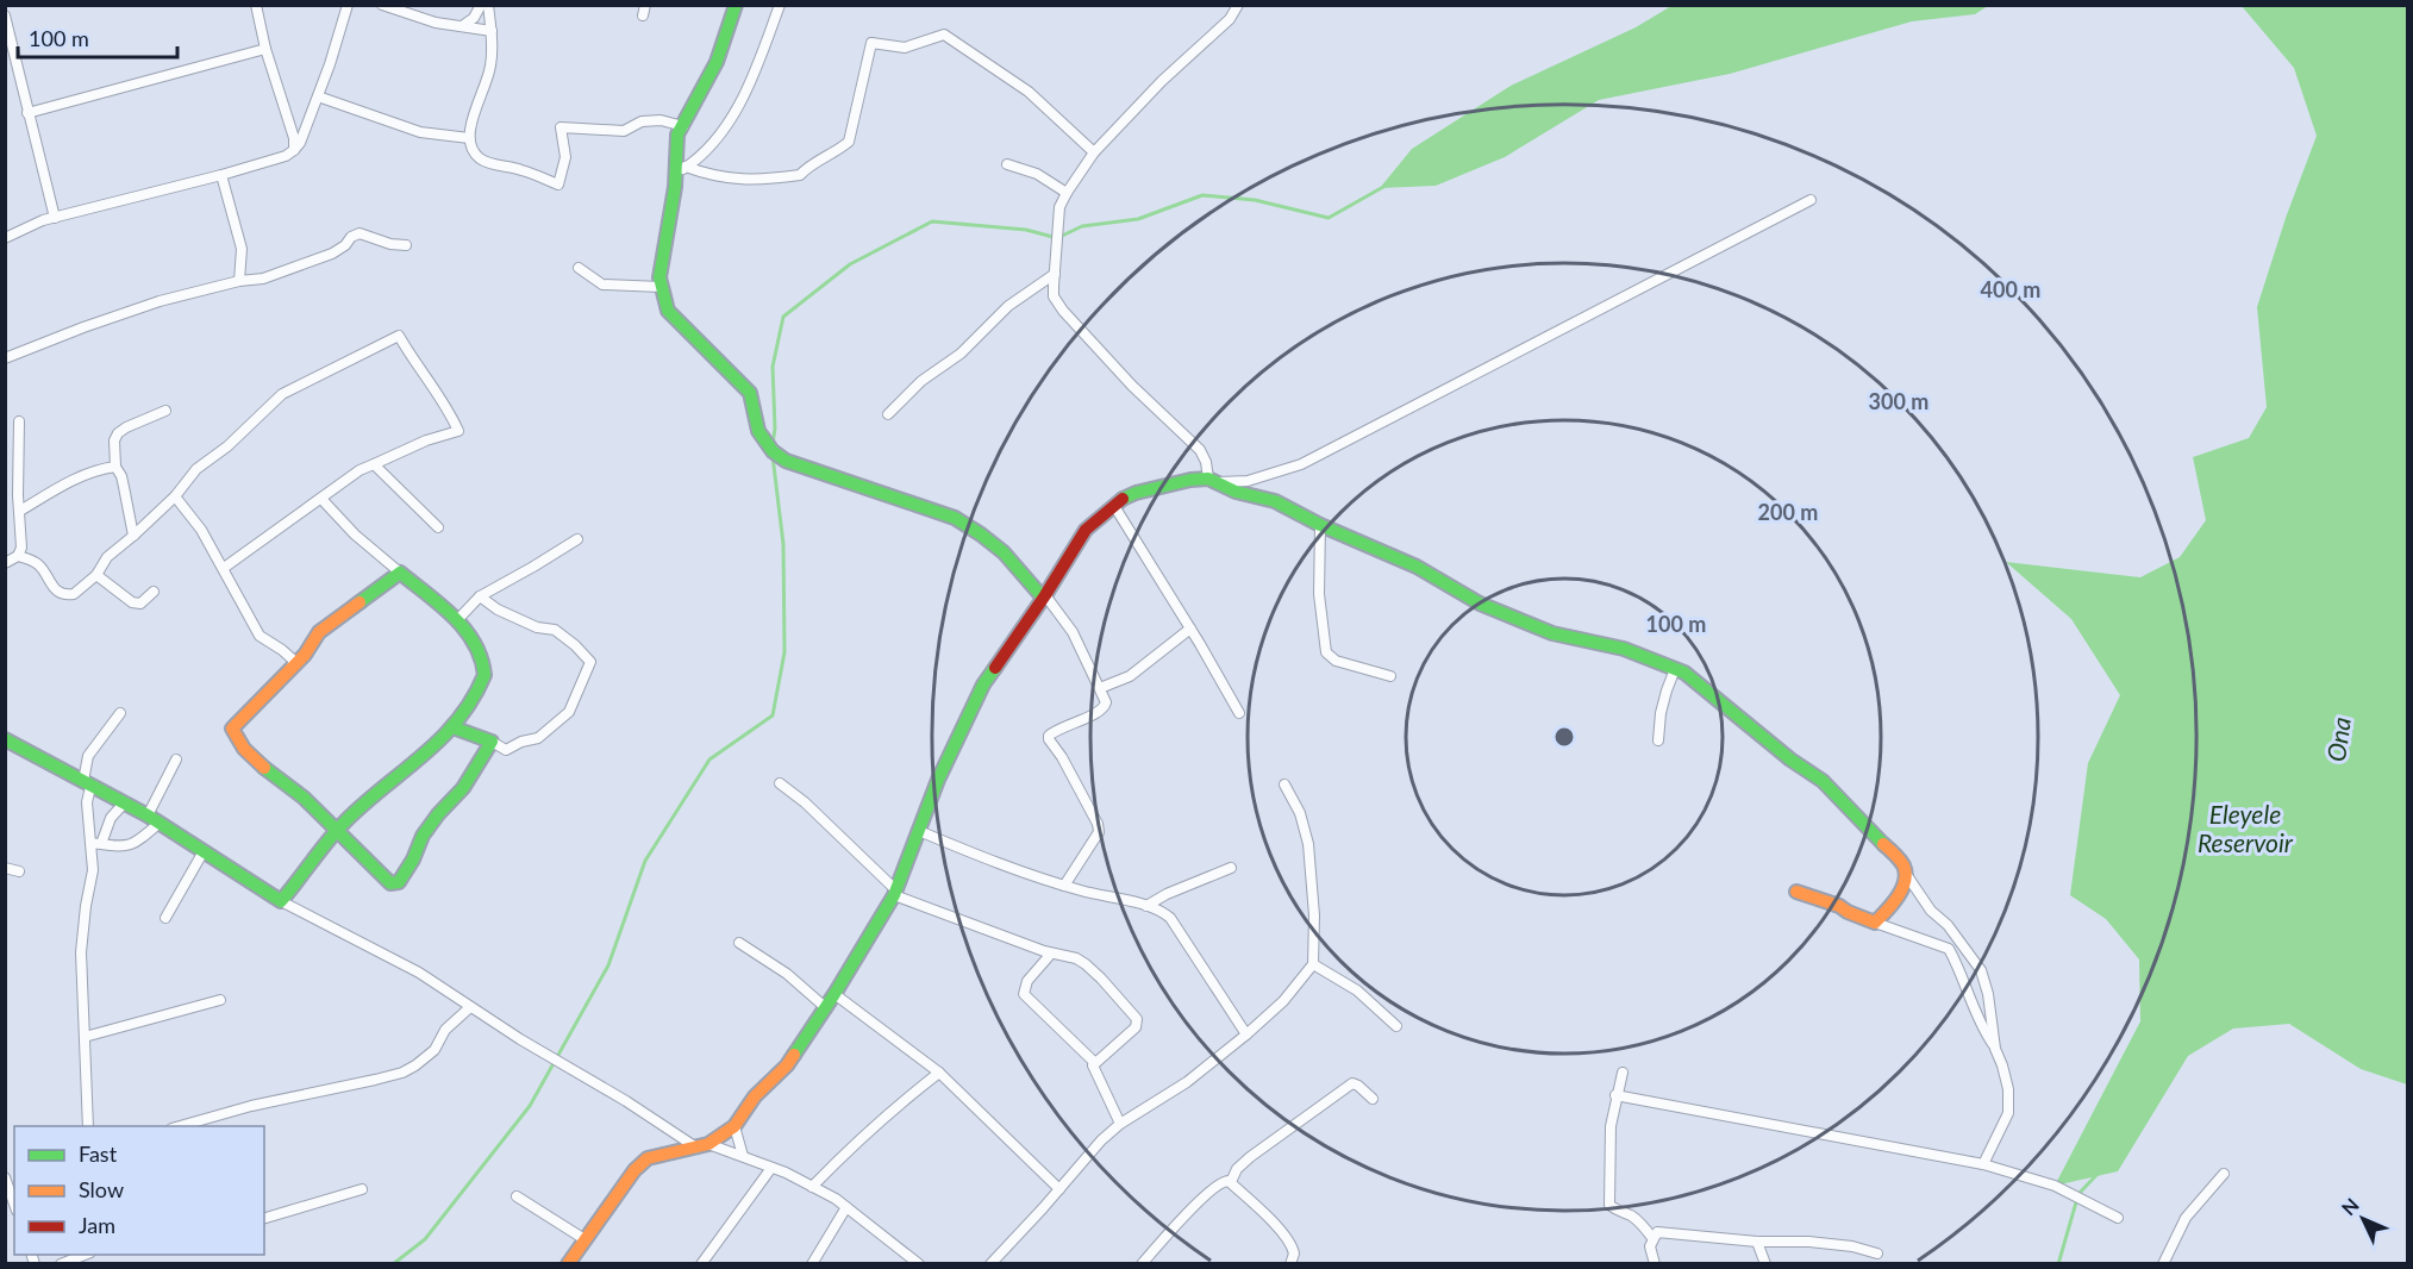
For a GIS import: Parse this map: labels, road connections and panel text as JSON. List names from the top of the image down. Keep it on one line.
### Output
{"water":["Ona","Eleyele Reservoir"],"legend":["Fast","Slow","Jam"],"scale_bar":"100 m","north":"top left","rings":["400 m","300 m","200 m","100 m"]}
